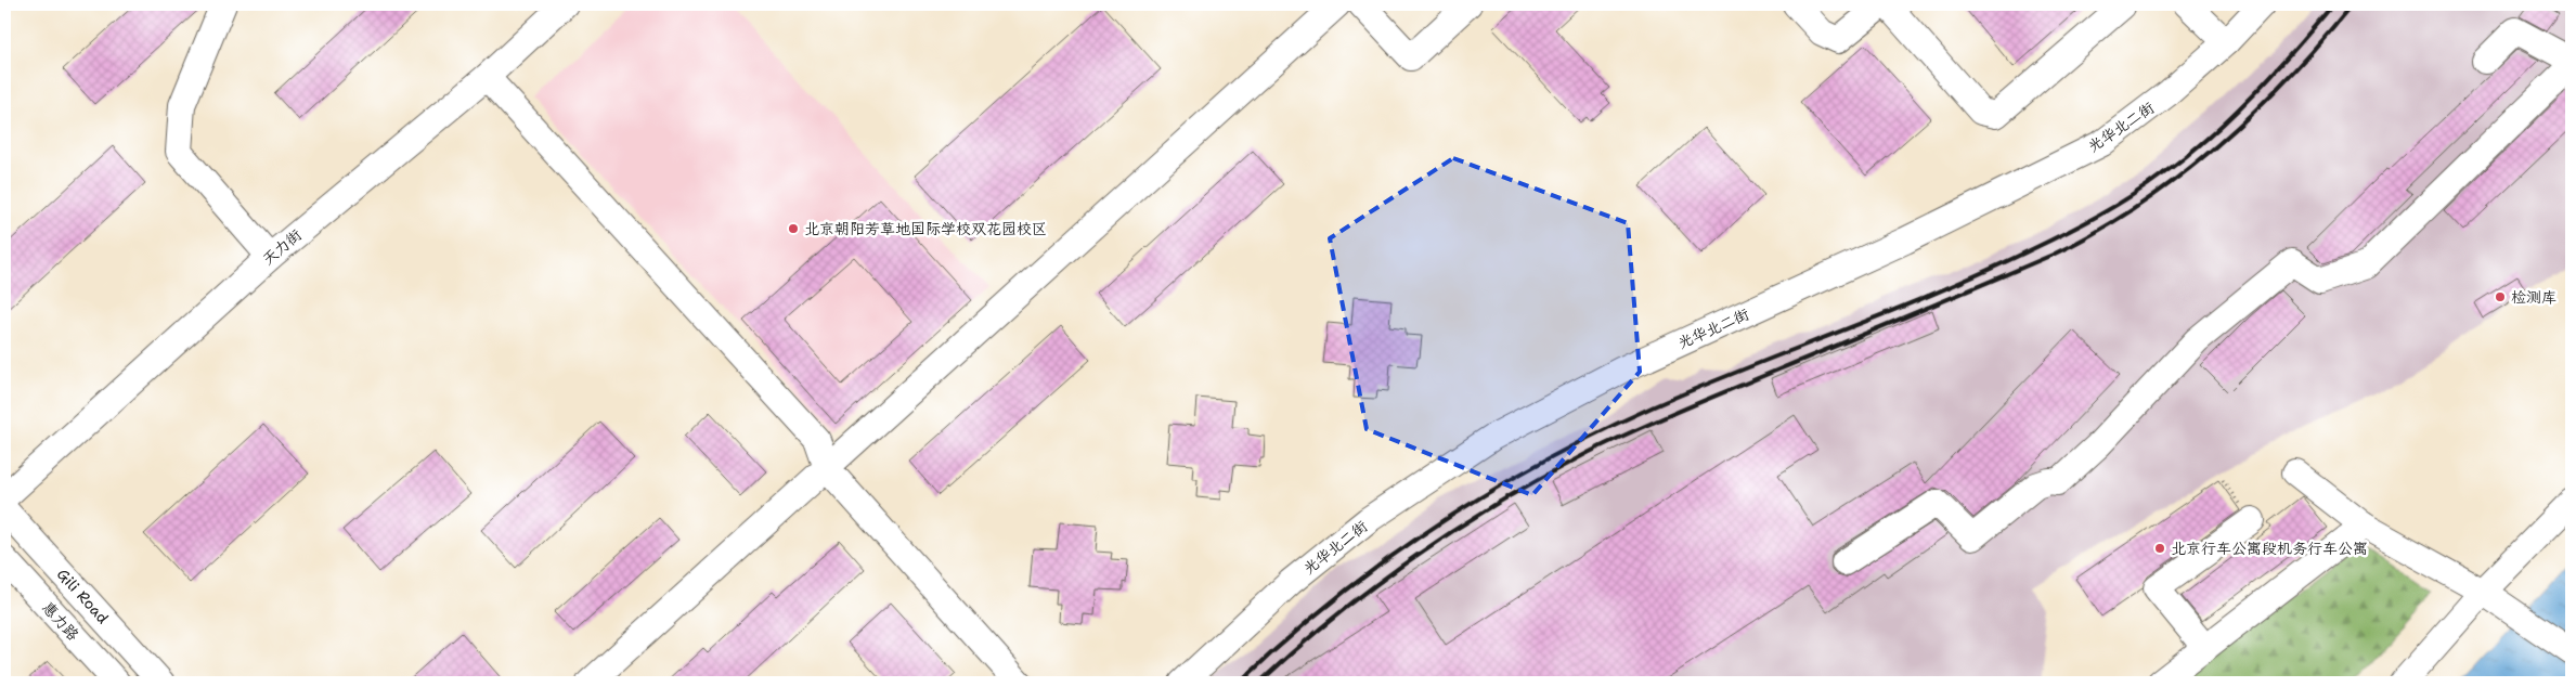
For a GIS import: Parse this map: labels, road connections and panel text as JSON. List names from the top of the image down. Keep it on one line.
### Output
{"streets":{"street":["光华北二街","天力街","Gili Road","惠力路"]},"places":["北京朝阳芳草地国际学校双花园校区","检测库","北京行车公寓段机务行车公寓"]}
